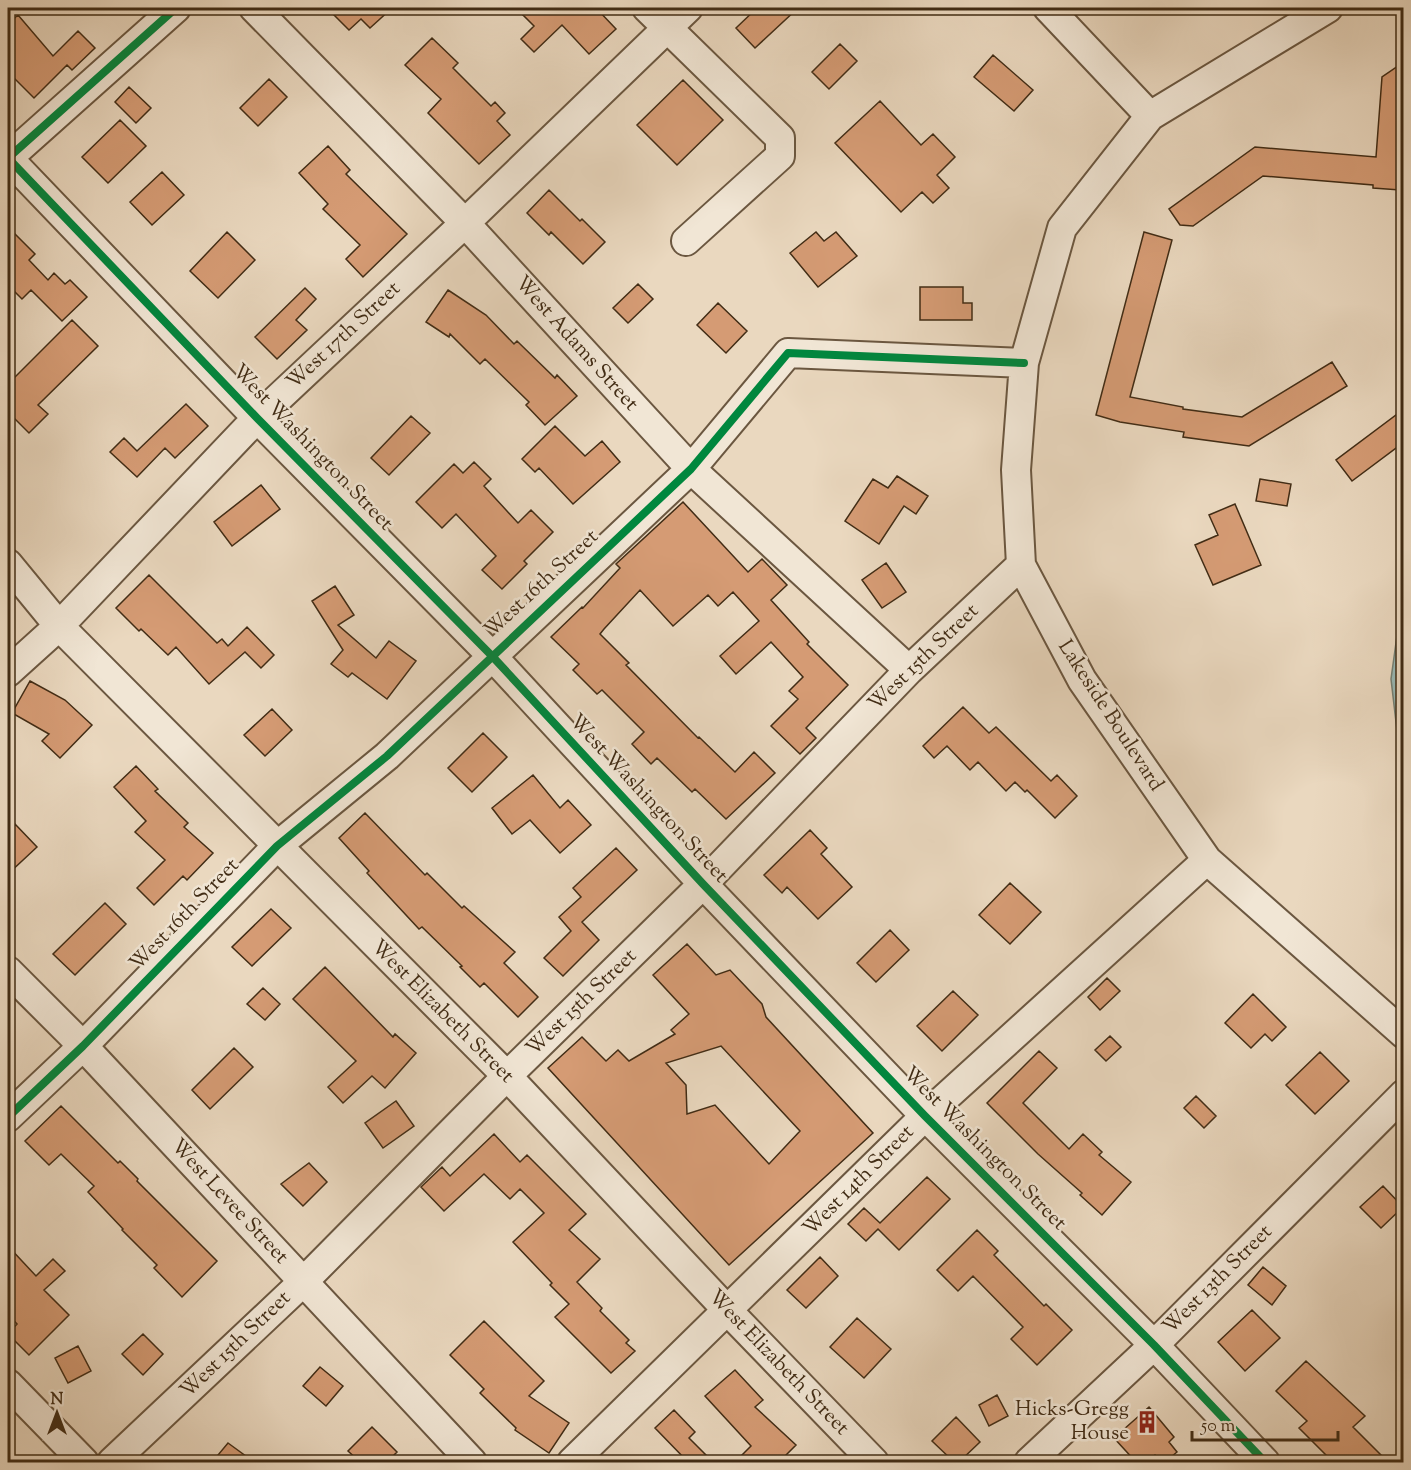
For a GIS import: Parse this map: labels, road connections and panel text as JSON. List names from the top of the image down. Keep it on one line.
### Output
{"streets":{"street":["West 17th Street","West Adams Street","West Washington Street","West 16th Street","West 15th Street","Lakeside Boulevard","West Elizabeth Street","West 14th Street","West Levee Street","West 13th Street"]},"crossings":[["West 17th Street","West Adams Street"],["West 17th Street","West Washington Street"],["West 17th Street","West Elizabeth Street"],["West Adams Street","West 16th Street"],["West Adams Street","West 15th Street"],["West Washington Street","West 16th Street"],["West Washington Street","West 15th Street"],["West Washington Street","West 14th Street"],["West Washington Street","West 13th Street"],["West 16th Street","Lakeside Boulevard"],["West 16th Street","West Elizabeth Street"],["West 16th Street","West Levee Street"],["West 15th Street","Lakeside Boulevard"],["West 15th Street","West Elizabeth Street"],["West 15th Street","West Levee Street"],["Lakeside Boulevard","West 14th Street"],["West Elizabeth Street","West 14th Street"]],"places":{"building":["Hicks-Gregg House"]},"scale_bar":"50 m","north":"top"}
